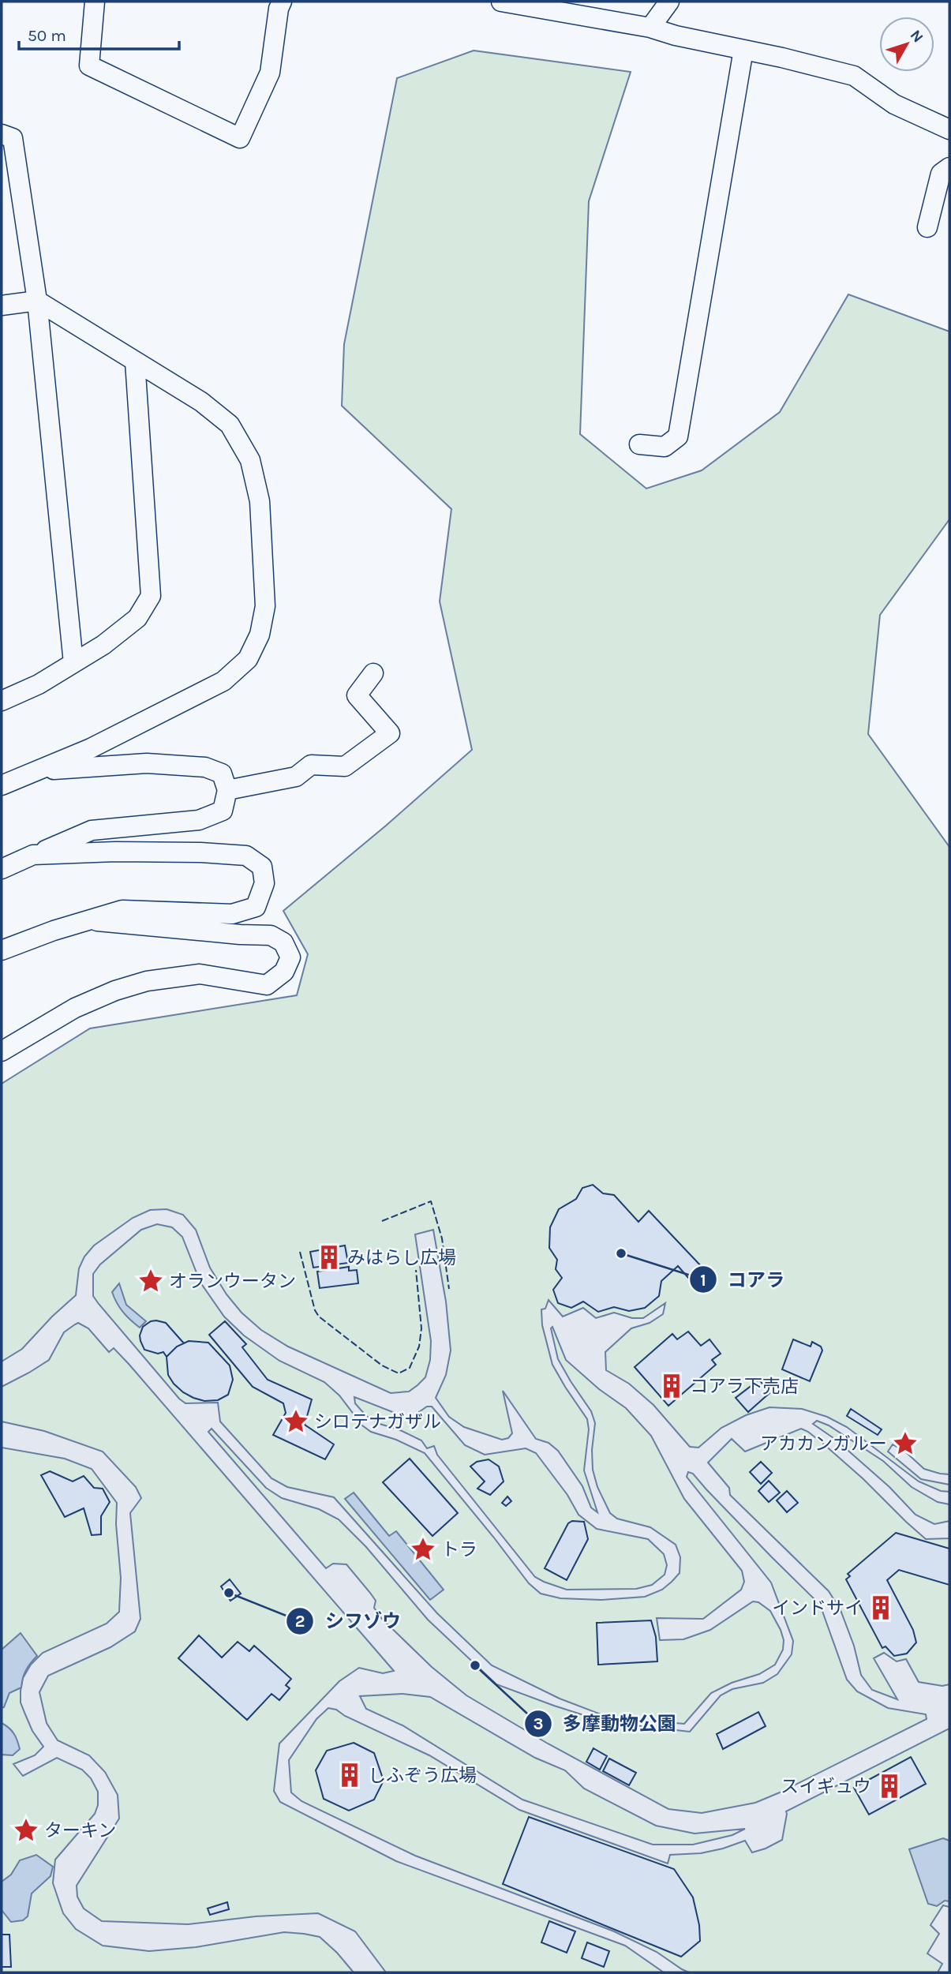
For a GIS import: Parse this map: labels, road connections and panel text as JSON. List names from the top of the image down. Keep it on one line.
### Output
{"places":{"other":["コアラ","シフゾウ","多摩動物公園"],"building":["みはらし広場","コアラ下売店","インドサイ","しふぞう広場","スイギュウ"],"place":["オランウータン","シロテナガザル","アカカンガルー","トラ","ターキン"]},"scale_bar":"50 m","north":"top right"}
